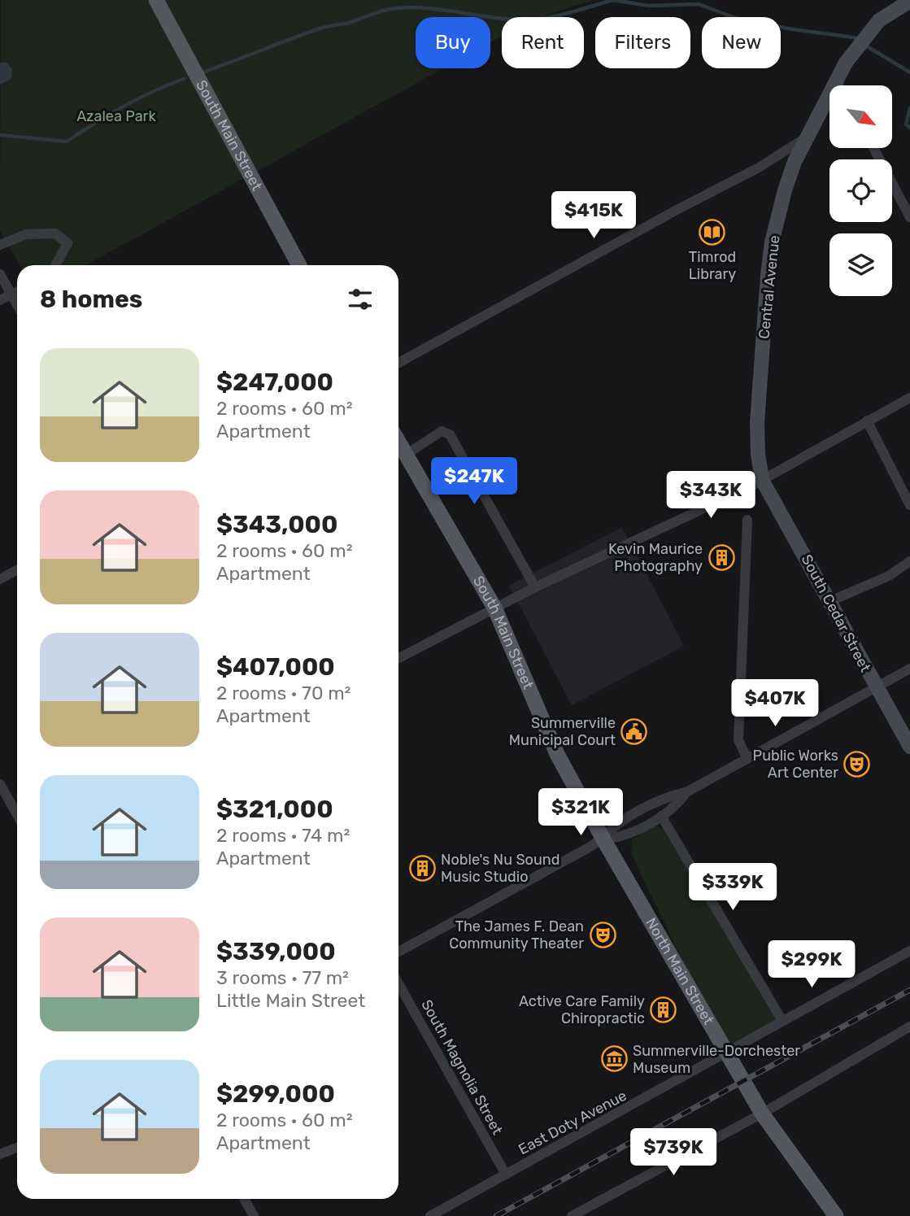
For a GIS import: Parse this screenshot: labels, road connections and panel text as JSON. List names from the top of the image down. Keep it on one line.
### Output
{"streets":{"main road":["South Main Street","North Main Street"],"street":["Central Avenue","South Cedar Street","South Magnolia Street","East Doty Avenue"]},"crossings":[["South Main Street","North Main Street"],["Central Avenue","South Cedar Street"],["North Main Street","East Doty Avenue"],["South Magnolia Street","East Doty Avenue"]],"parks":["Azalea Park"],"places":{"library":["Timrod Library"],"building":["Kevin Maurice Photography","Noble's Nu Sound Music Studio","Active Care Family Chiropractic"],"public building":["Summerville Municipal Court"],"theatre":["Public Works Art Center","The James F. Dean Community Theater"],"museum":["Summerville-Dorchester Museum"]},"north":"bottom right","page":{"chip":["Buy","Rent","Filters","New"],"price":["$415K","$247K","$343K","$407K","$321K","$339K","$299K","$739K"],"heading":"8 homes","list":[{"name":"$247,000","note":"2 rooms · 60 m² · Apartment"},{"name":"$343,000","note":"2 rooms · 60 m² · Apartment"},{"name":"$407,000","note":"2 rooms · 70 m² · Apartment"},{"name":"$321,000","note":"2 rooms · 74 m² · Apartment"},{"name":"$339,000","note":"3 rooms · 77 m² · Little Main Street"},{"name":"$299,000","note":"2 rooms · 60 m² · Apartment"}]}}
